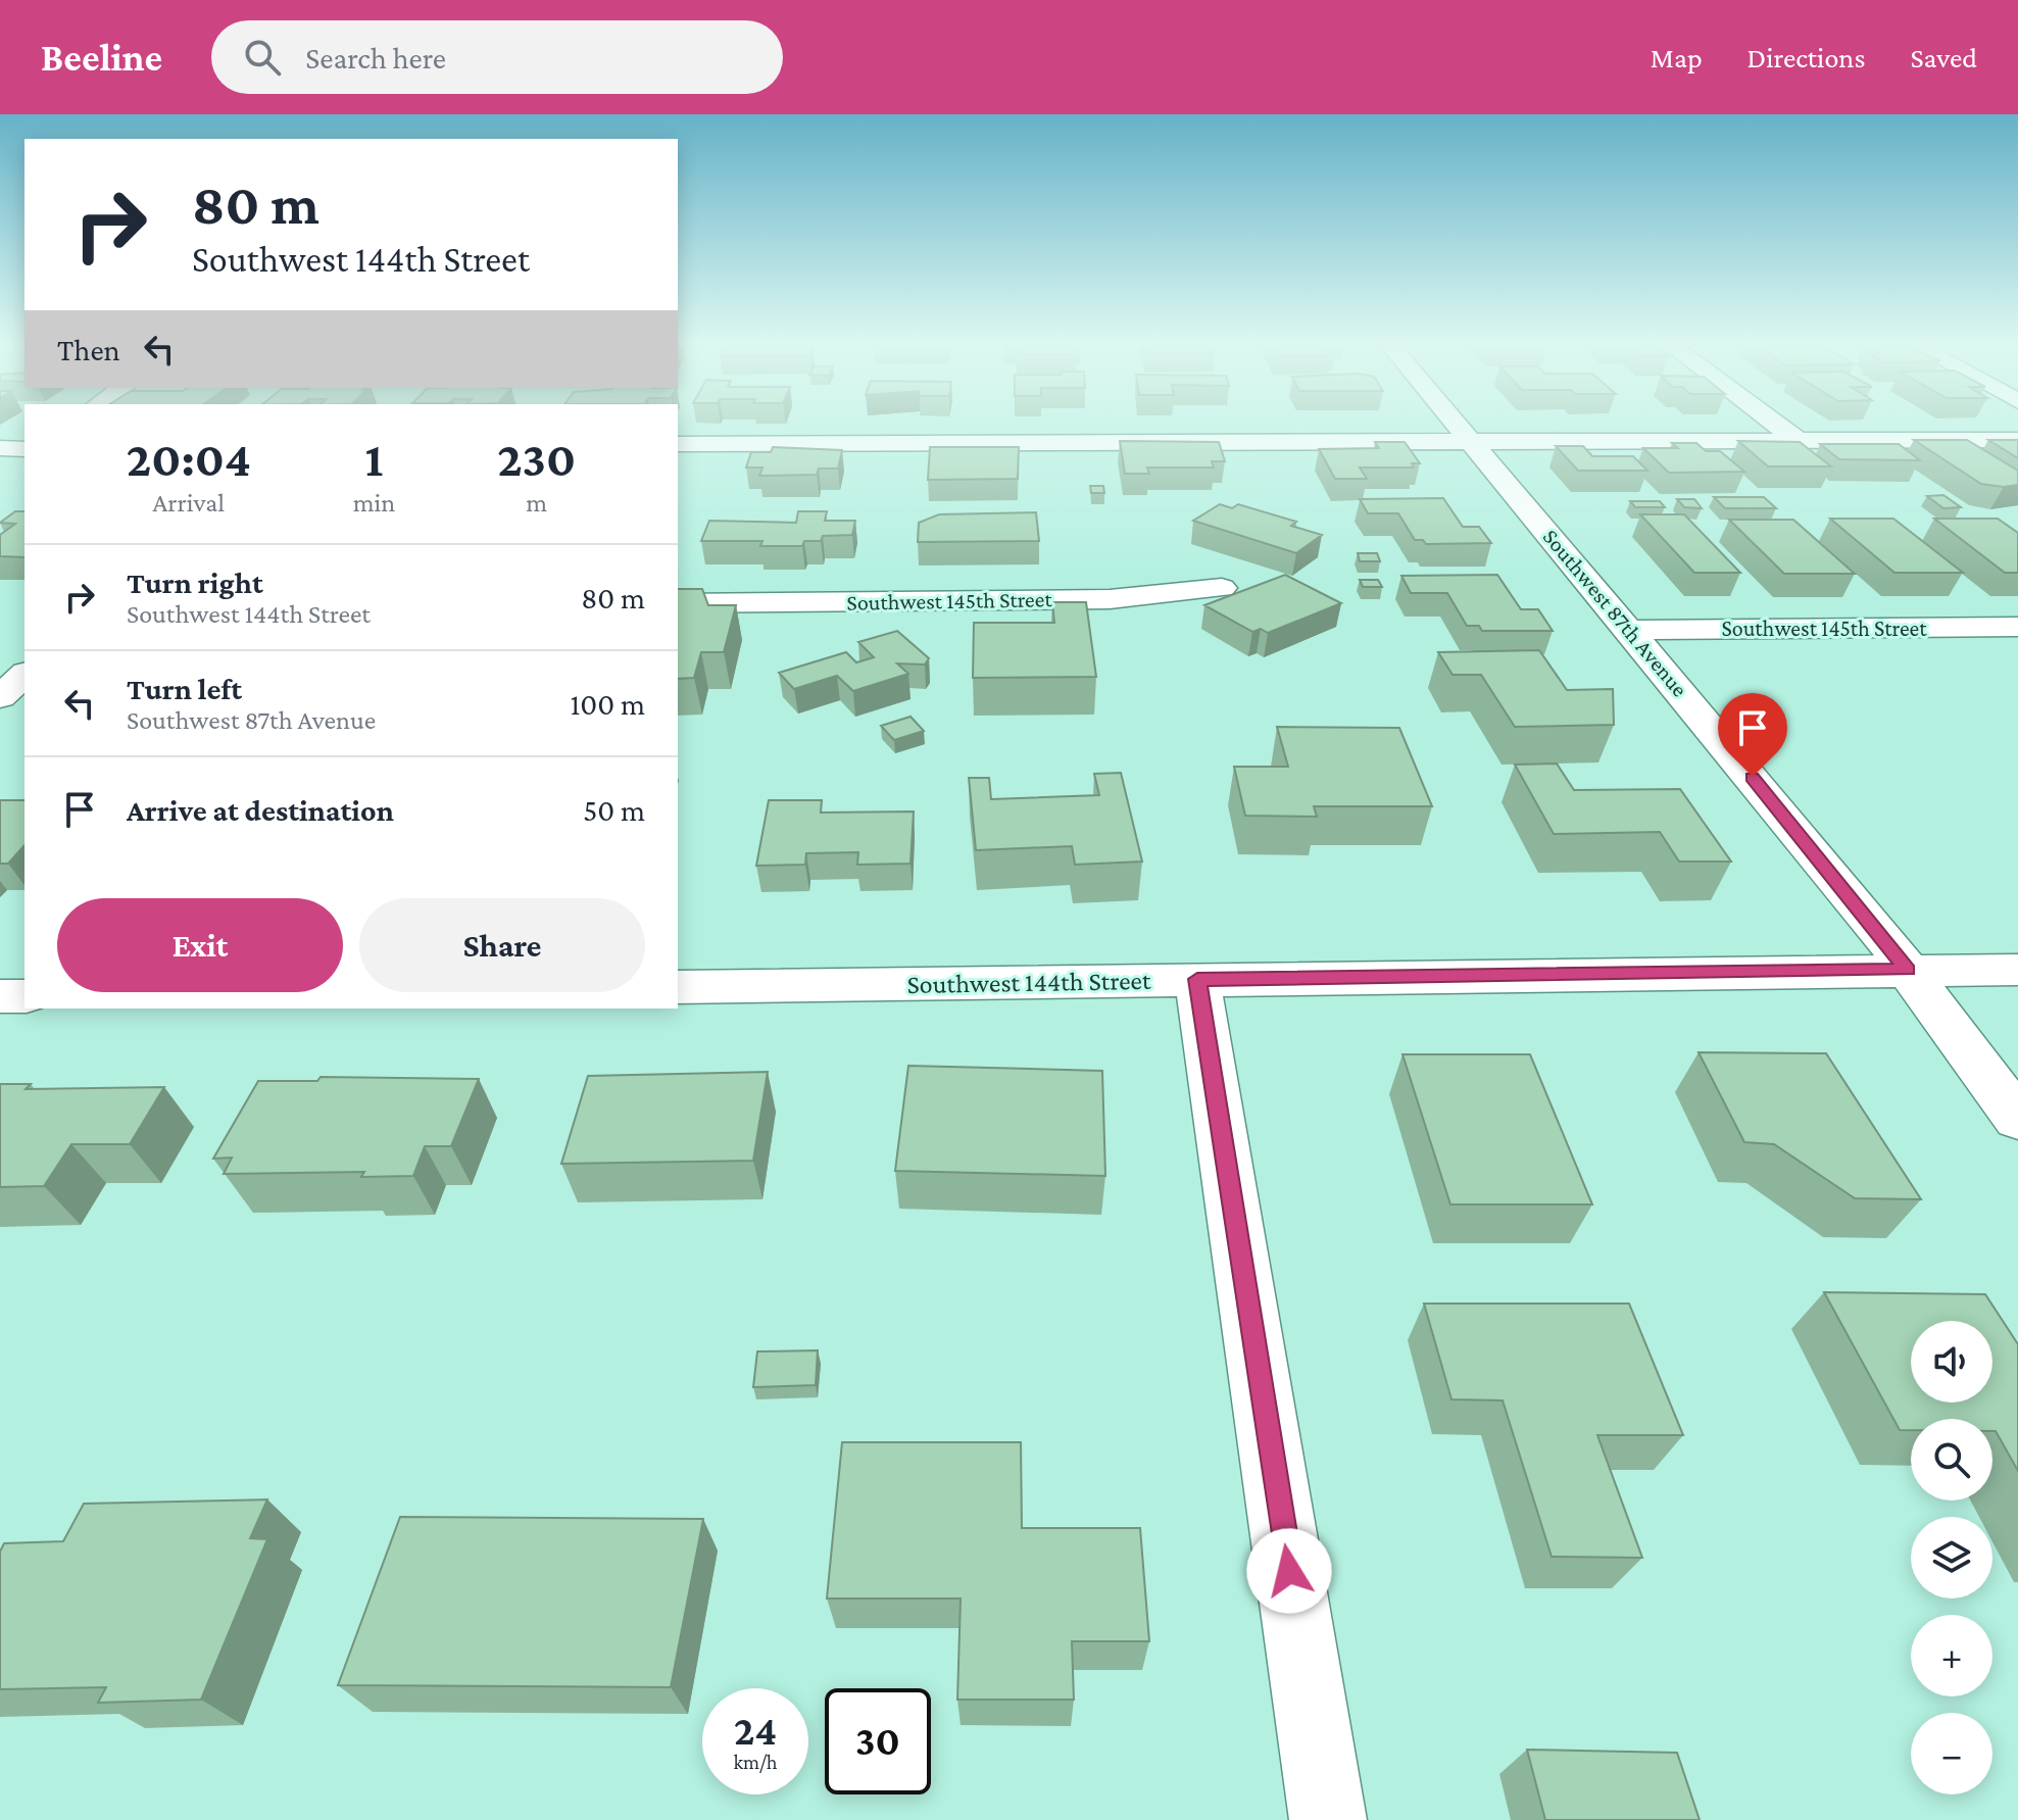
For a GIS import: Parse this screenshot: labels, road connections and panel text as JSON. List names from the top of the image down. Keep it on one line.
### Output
{"streets":{"street":["Southwest 145th Street","Southwest 87th Avenue","Southwest 144th Street"]},"crossings":[["Southwest 145th Street","Southwest 87th Avenue"],["Southwest 87th Avenue","Southwest 144th Street"]],"page":{"header":"Beeline","search":"Search here","nav":["Map","Directions","Saved"],"turn":["80 m","Southwest 144th Street"],"then":"Then","eta":["20:04","Arrival","1","min","230","m"],"list":[{"name":"Turn right","note":"Southwest 144th Street","value":"80 m"},{"name":"Turn left","note":"Southwest 87th Avenue","value":"100 m"},{"name":"Arrive at destination","value":"50 m"}],"buttons":["Exit","Share"],"map_buttons":["+","−"],"speed":"24 km/h","limit":"30"}}
